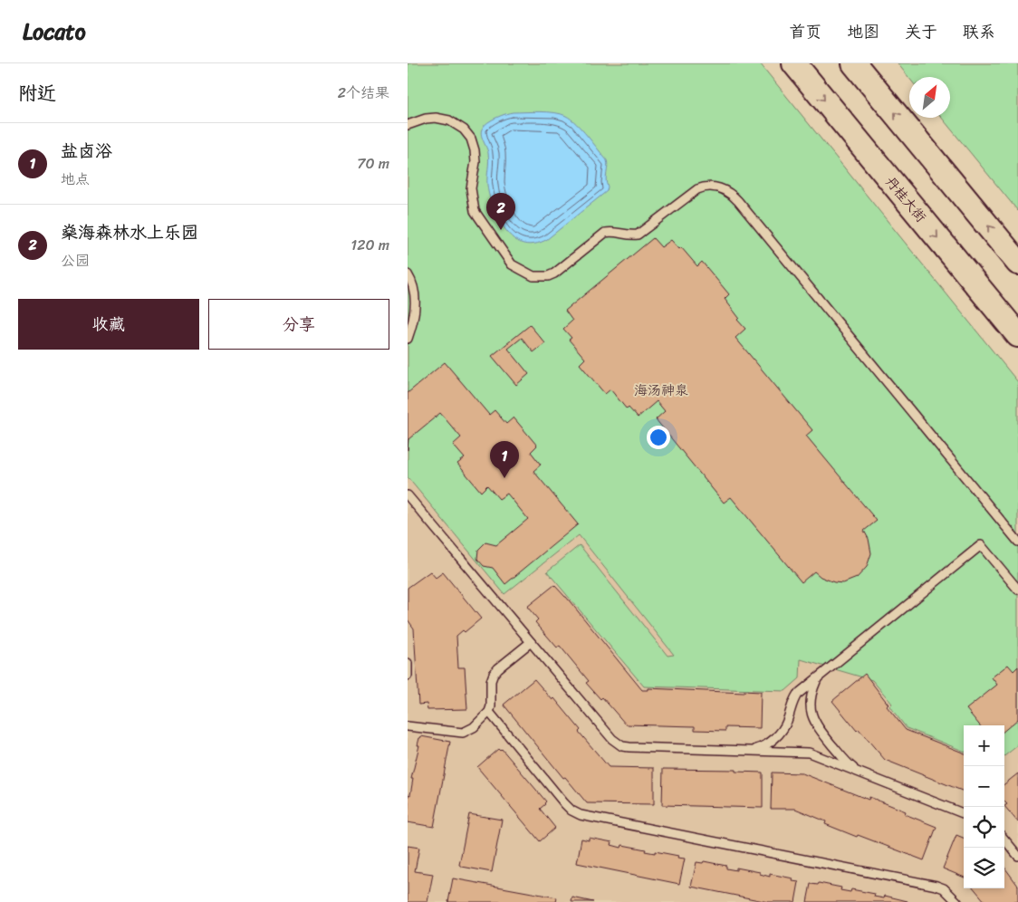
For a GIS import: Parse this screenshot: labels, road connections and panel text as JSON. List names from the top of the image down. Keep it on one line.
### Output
{"streets":{"main road":["丹桂大街"]},"parks":["海汤神泉"],"north":"top right","page":{"header":"Locato","nav":["首页","地图","关于","联系"],"heading":["附近","2个结果"],"list":[{"mark":"1","name":"盐卤浴","note":"地点","value":"70 m"},{"mark":"2","name":"燊海森林水上乐园","note":"公园","value":"120 m"}],"pins":["2","1"],"buttons":["收藏","分享"],"map_buttons":["+","−"]}}
